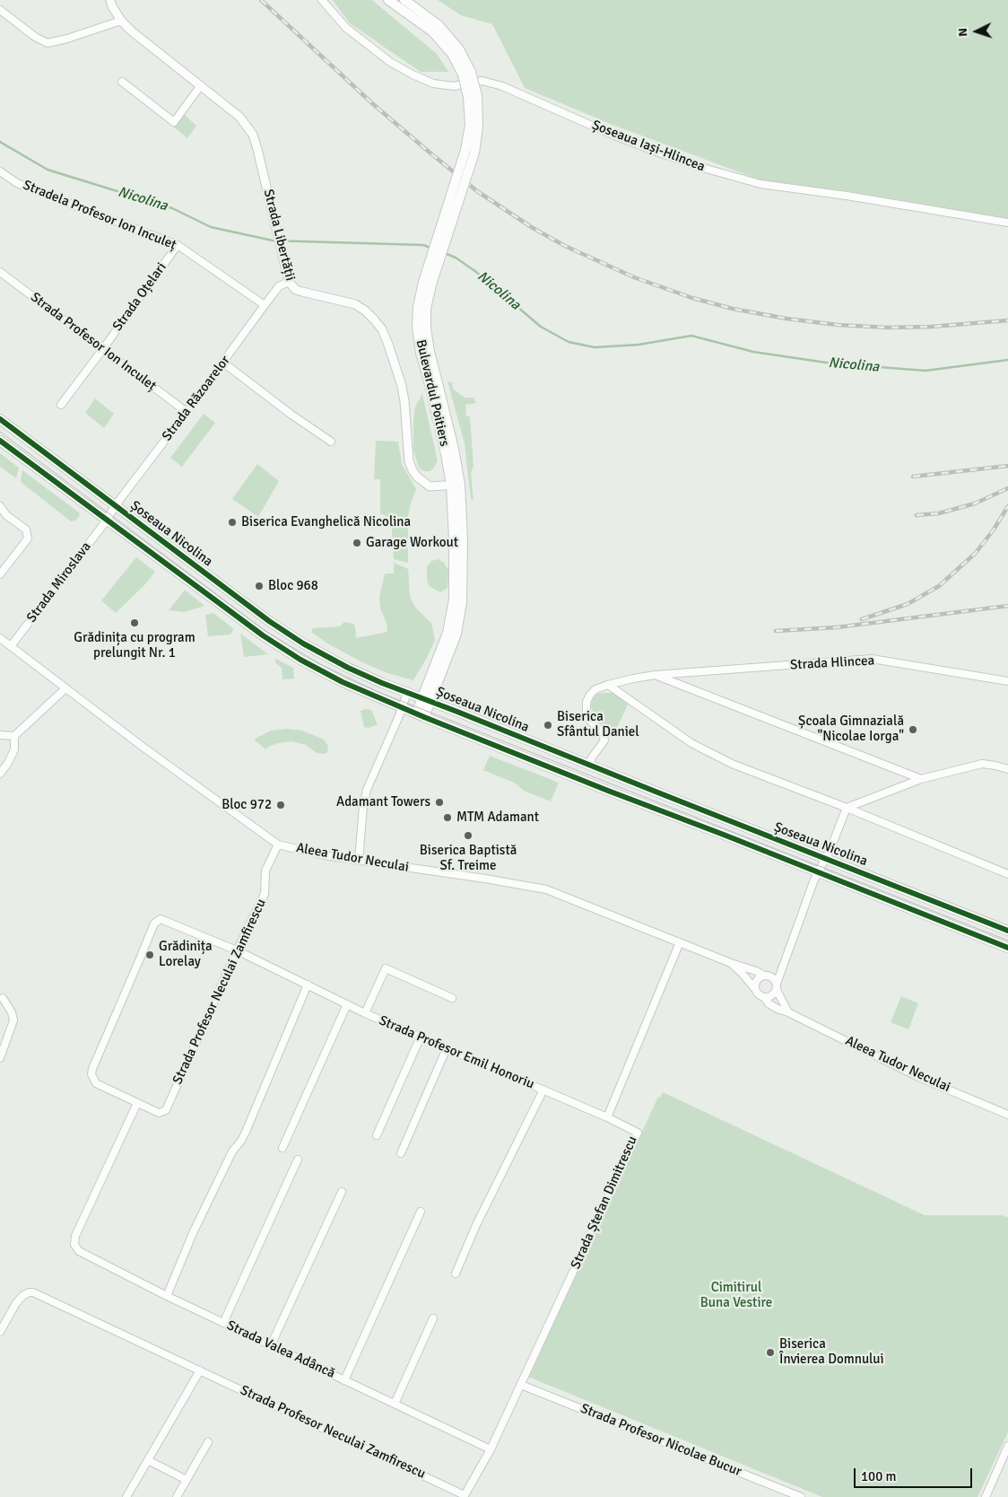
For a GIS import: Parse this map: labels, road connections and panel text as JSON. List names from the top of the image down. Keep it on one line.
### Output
{"streets":{"main road":["Bulevardul Poitiers","Șoseaua Nicolina"],"street":["Șoseaua Iași-Hlincea","Stradela Profesor Ion Inculeț","Strada Libertății","Strada Oțelari","Strada Profesor Ion Inculeț","Strada Răzoarelor","Strada Miroslava","Strada Hlincea","Aleea Tudor Neculai","Strada Profesor Neculai Zamfirescu","Strada Profesor Emil Honoriu","Strada Ștefan Dimitrescu","Strada Valea Adâncă","Strada Profesor Nicolae Bucur"]},"crossings":[["Stradela Profesor Ion Inculeț","Strada Oțelari"],["Stradela Profesor Ion Inculeț","Strada Răzoarelor"],["Strada Libertății","Bulevardul Poitiers"],["Strada Libertății","Strada Răzoarelor"],["Strada Oțelari","Strada Profesor Ion Inculeț"],["Strada Profesor Ion Inculeț","Strada Răzoarelor"],["Bulevardul Poitiers","Șoseaua Nicolina"],["Strada Răzoarelor","Șoseaua Nicolina"],["Strada Răzoarelor","Strada Miroslava"],["Șoseaua Nicolina","Strada Miroslava"],["Șoseaua Nicolina","Strada Hlincea"],["Strada Miroslava","Aleea Tudor Neculai"],["Aleea Tudor Neculai","Strada Profesor Neculai Zamfirescu"],["Strada Profesor Neculai Zamfirescu","Strada Profesor Emil Honoriu"],["Strada Profesor Neculai Zamfirescu","Strada Ștefan Dimitrescu"],["Strada Profesor Neculai Zamfirescu","Strada Valea Adâncă"],["Strada Profesor Emil Honoriu","Strada Ștefan Dimitrescu"],["Strada Profesor Emil Honoriu","Strada Valea Adâncă"],["Strada Ștefan Dimitrescu","Strada Valea Adâncă"],["Strada Ștefan Dimitrescu","Strada Profesor Nicolae Bucur"]],"water":["Nicolina"],"parks":["Cimitirul Buna Vestire"],"places":["Biserica Evanghelică Nicolina","Garage Workout","Bloc 968","Grădinița cu program prelungit Nr. 1","Biserica Sfântul Daniel","Școala Gimnazială \"Nicolae Iorga\"","Adamant Towers","Bloc 972","MTM Adamant","Biserica Baptistă Sf. Treime","Grădinița Lorelay","Biserica Învierea Domnului"],"scale_bar":"100 m","north":"left"}
